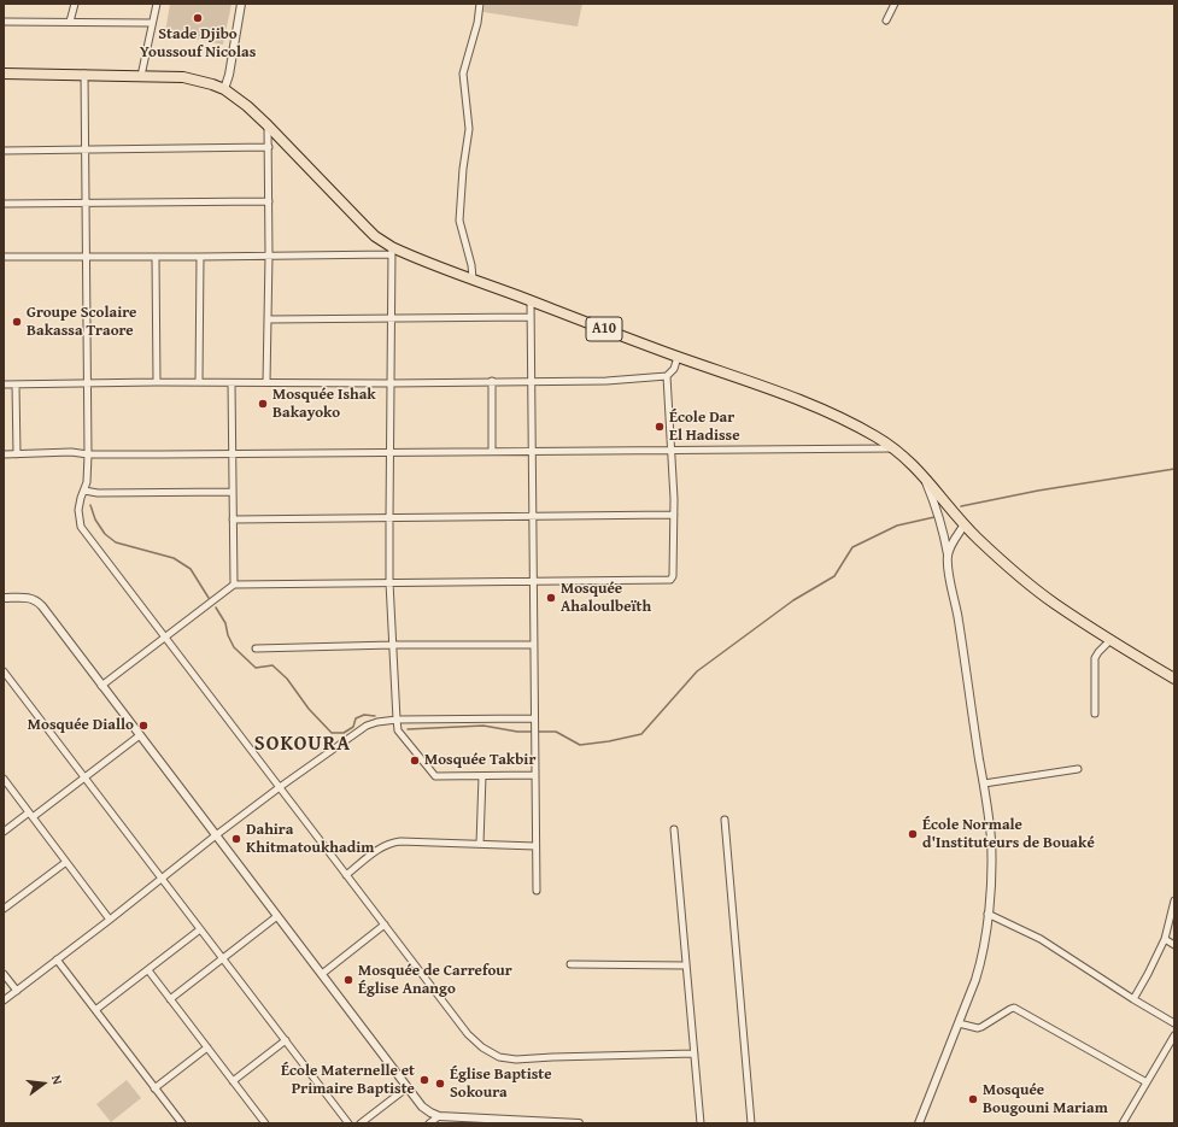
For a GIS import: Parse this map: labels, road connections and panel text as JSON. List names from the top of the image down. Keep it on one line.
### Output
{"streets":{"main road":["A10"]},"districts":["SOKOURA"],"places":["Stade Djibo Youssouf Nicolas","Groupe Scolaire Bakassa Traore","Mosquée Ishak Bakayoko","École Dar El Hadisse","Mosquée Ahaloulbeïth","Mosquée Diallo","Mosquée Takbir","École Normale d'Instituteurs de Bouaké","Dahira Khitmatoukhadim","Mosquée de Carrefour Église Anango","École Maternelle et Primaire Baptiste","Église Baptiste Sokoura","Mosquée Bougouni Mariam"],"north":"right"}
